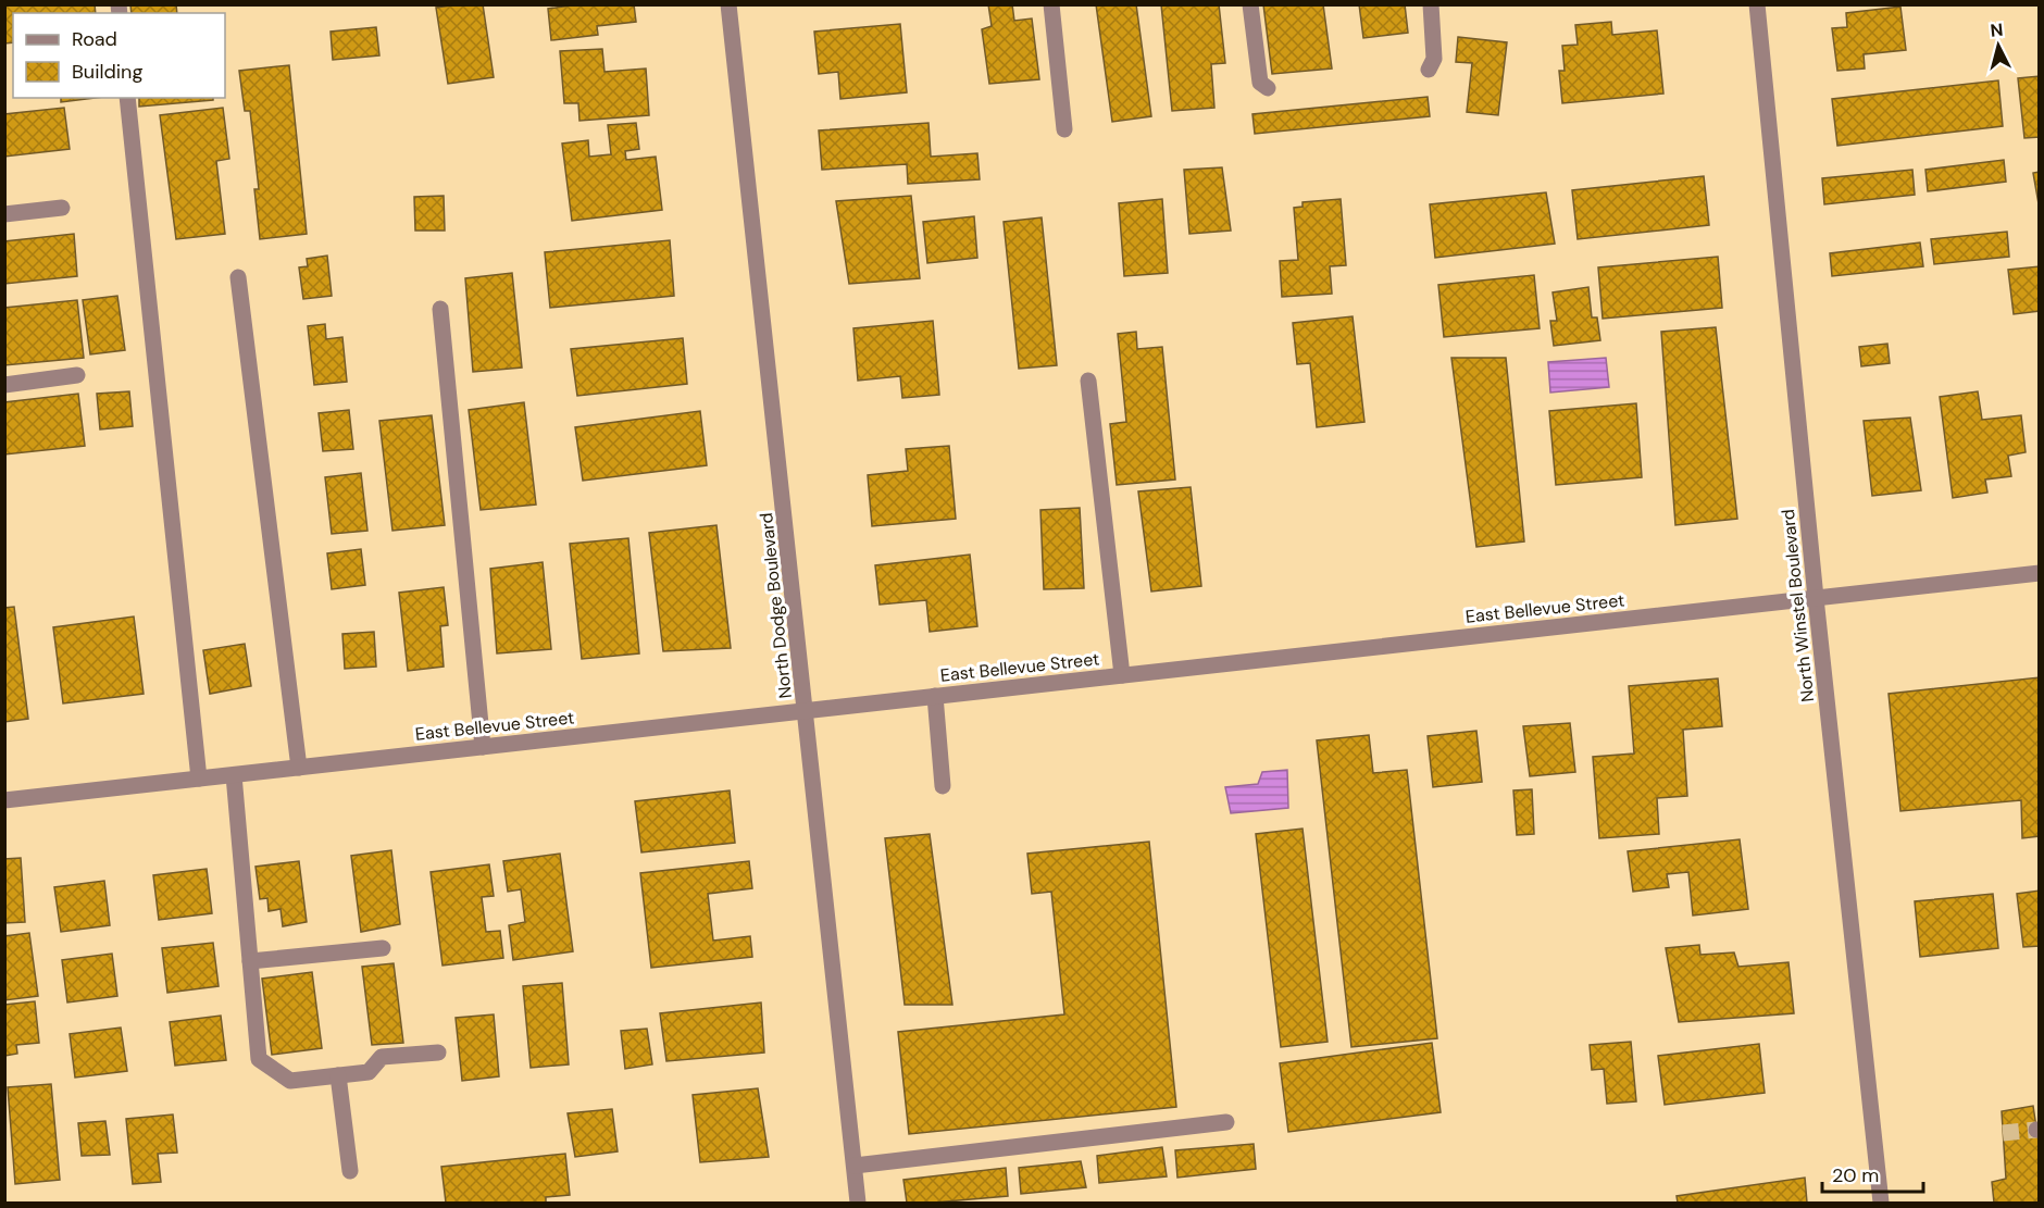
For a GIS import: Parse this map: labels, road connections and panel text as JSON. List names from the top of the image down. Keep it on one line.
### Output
{"streets":{"street":["North Dodge Boulevard","North Winstel Boulevard","East Bellevue Street"]},"crossings":[["North Dodge Boulevard","East Bellevue Street"],["North Winstel Boulevard","East Bellevue Street"]],"legend":["Road","Building"],"scale_bar":"20 m","north":"top"}
